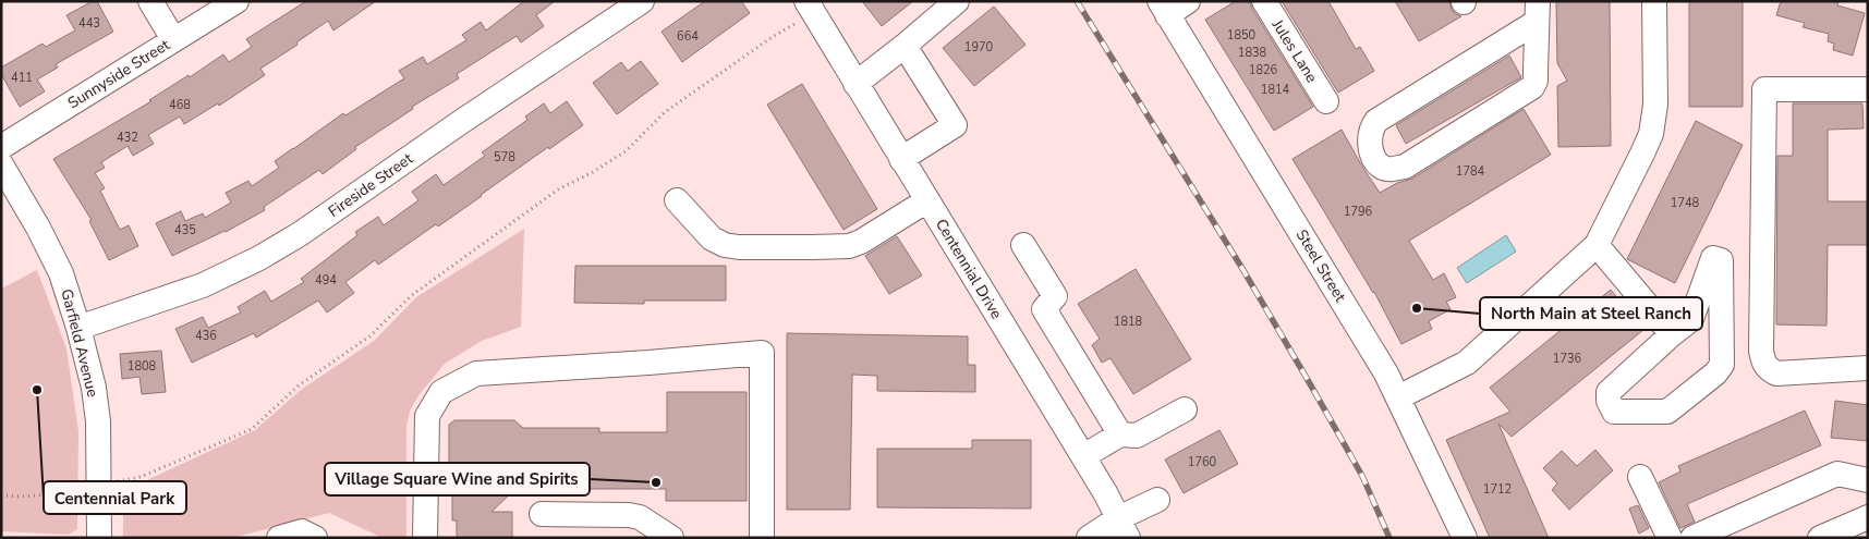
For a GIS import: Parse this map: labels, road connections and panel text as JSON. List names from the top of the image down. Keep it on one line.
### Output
{"streets":{"street":["Jules Lane","Sunnyside Street","Fireside Street","Steel Street","Centennial Drive","Garfield Avenue"]},"crossings":[["Fireside Street","Garfield Avenue"]],"places":["North Main at Steel Ranch","Centennial Park","Village Square Wine and Spirits"],"house_numbers":["443","1850","664","1970","1838","1826","411","1814","468","432","578","1784","1748","1796","435","494","1818","436","1736","1808","1760","1712"]}
